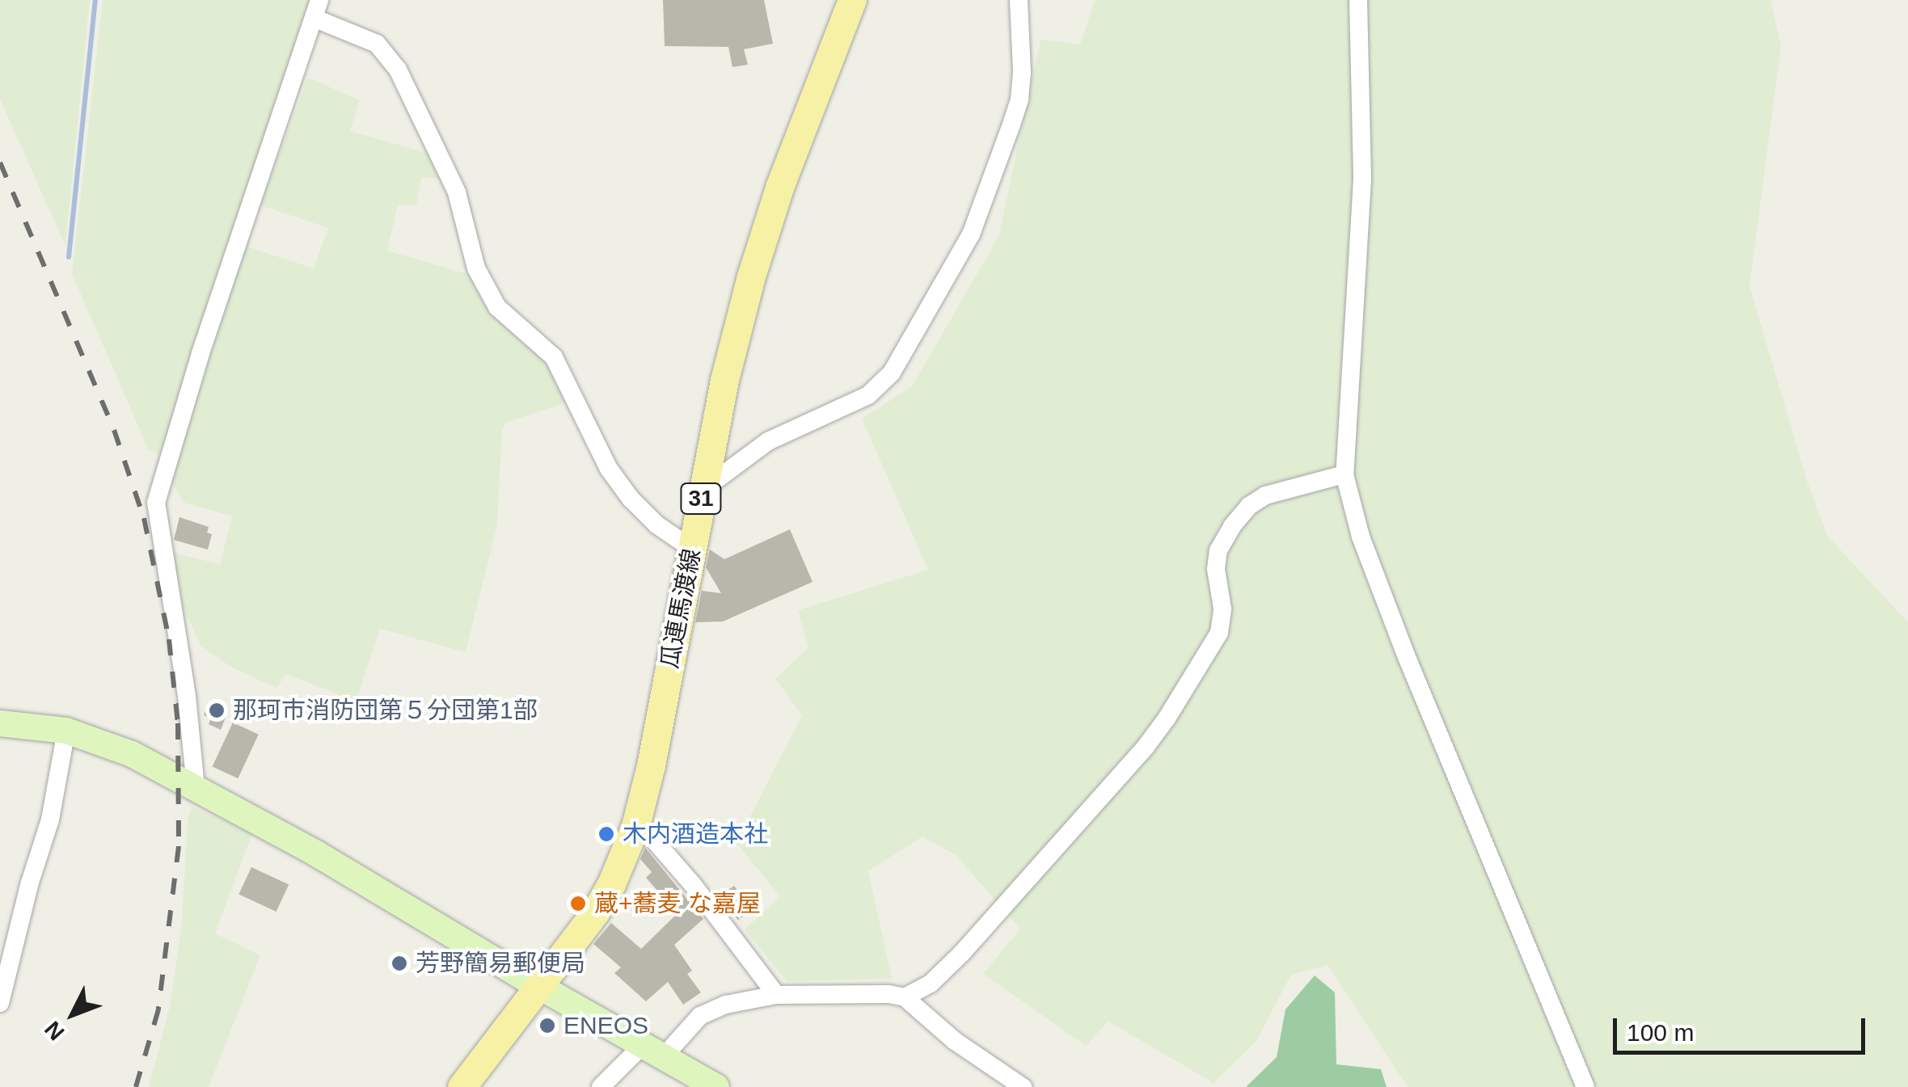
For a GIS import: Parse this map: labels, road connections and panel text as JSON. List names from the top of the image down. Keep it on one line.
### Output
{"streets":{"main road":["31","瓜連馬渡線"]},"places":["那珂市消防団第５分団第1部","木内酒造本社","蔵+蕎麦 な嘉屋","芳野簡易郵便局","ENEOS"],"scale_bar":"100 m","north":"bottom left"}
